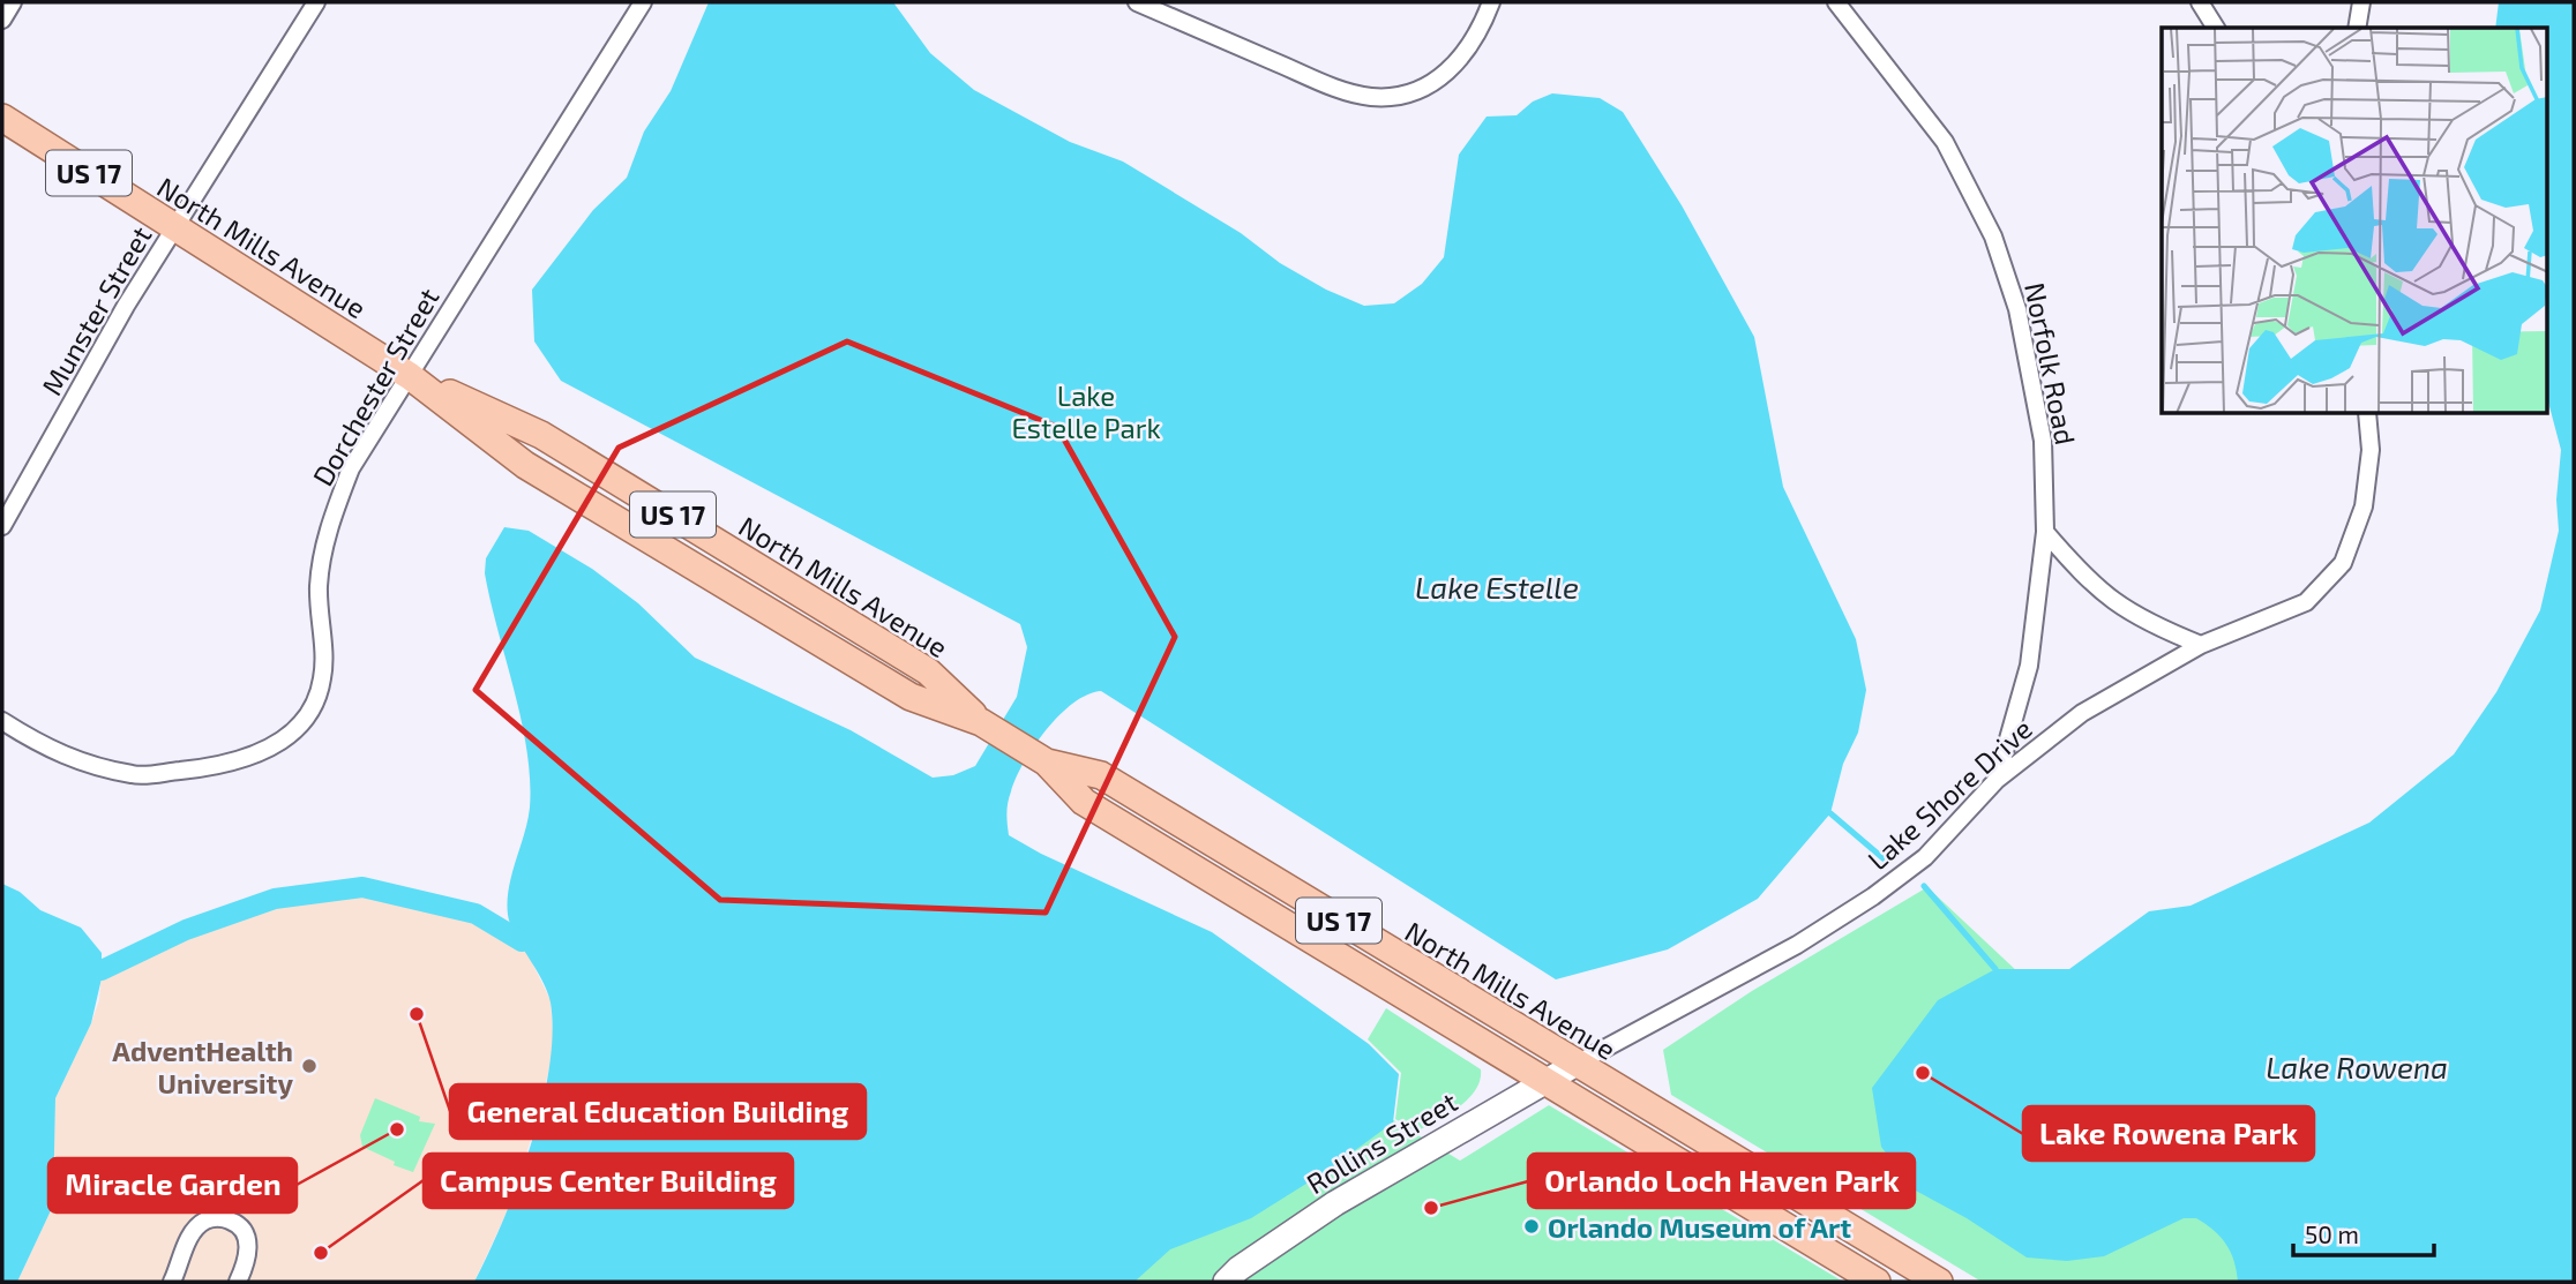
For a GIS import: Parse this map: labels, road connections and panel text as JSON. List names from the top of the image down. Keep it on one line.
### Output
{"streets":{"main road":["US 17","North Mills Avenue"],"street":["Munster Street","Norfolk Road","Dorchester Street","Lake Shore Drive","Rollins Street"]},"crossings":[["North Mills Avenue","Munster Street"],["North Mills Avenue","Dorchester Street"],["North Mills Avenue","Lake Shore Drive"],["North Mills Avenue","Rollins Street"],["Norfolk Road","Lake Shore Drive"],["Lake Shore Drive","Rollins Street"]],"water":["Lake Estelle","Lake Rowena"],"parks":["Lake Estelle Park"],"places":["General Education Building","AdventHealth University","Lake Rowena Park","Miracle Garden","Orlando Loch Haven Park","Orlando Museum of Art","Campus Center Building"],"scale_bar":"50 m"}
